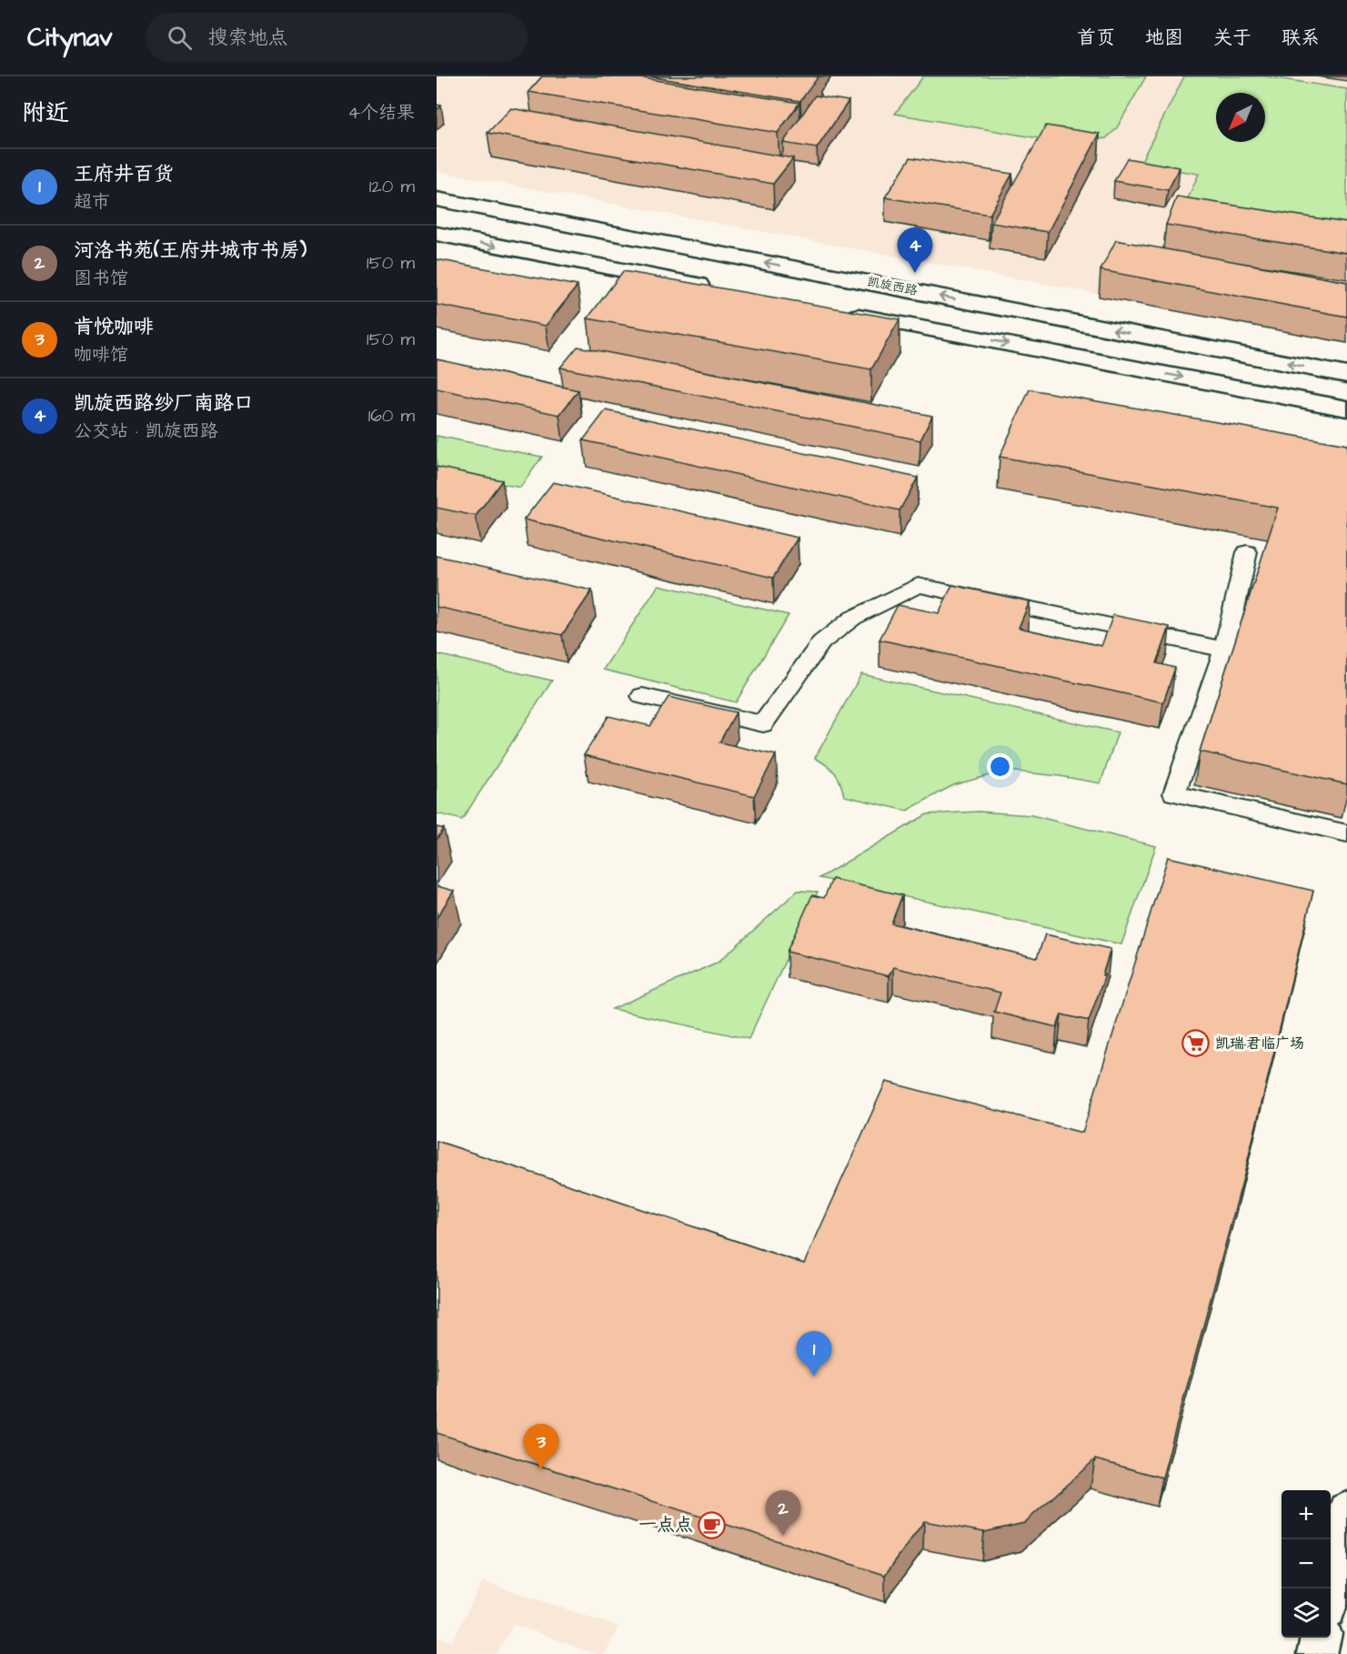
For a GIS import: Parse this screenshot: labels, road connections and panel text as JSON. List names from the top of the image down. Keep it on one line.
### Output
{"streets":{"main road":["凯旋西路"]},"places":{"supermarket":["凯瑞·君临广场"],"cafe":["一点点"]},"north":"bottom left","page":{"header":"Citynav","search":"搜索地点","nav":["首页","地图","关于","联系"],"heading":["附近","4个结果"],"list":[{"mark":"1","name":"王府井百货","note":"超市","value":"120 m"},{"mark":"2","name":"河洛书苑(王府井城市书房)","note":"图书馆","value":"150 m"},{"mark":"3","name":"肯悦咖啡","note":"咖啡馆","value":"150 m"},{"mark":"4","name":"凯旋西路纱厂南路口","note":"公交站 · 凯旋西路","value":"160 m"}],"pins":["4","1","3","2"],"map_buttons":["+","−"]}}
